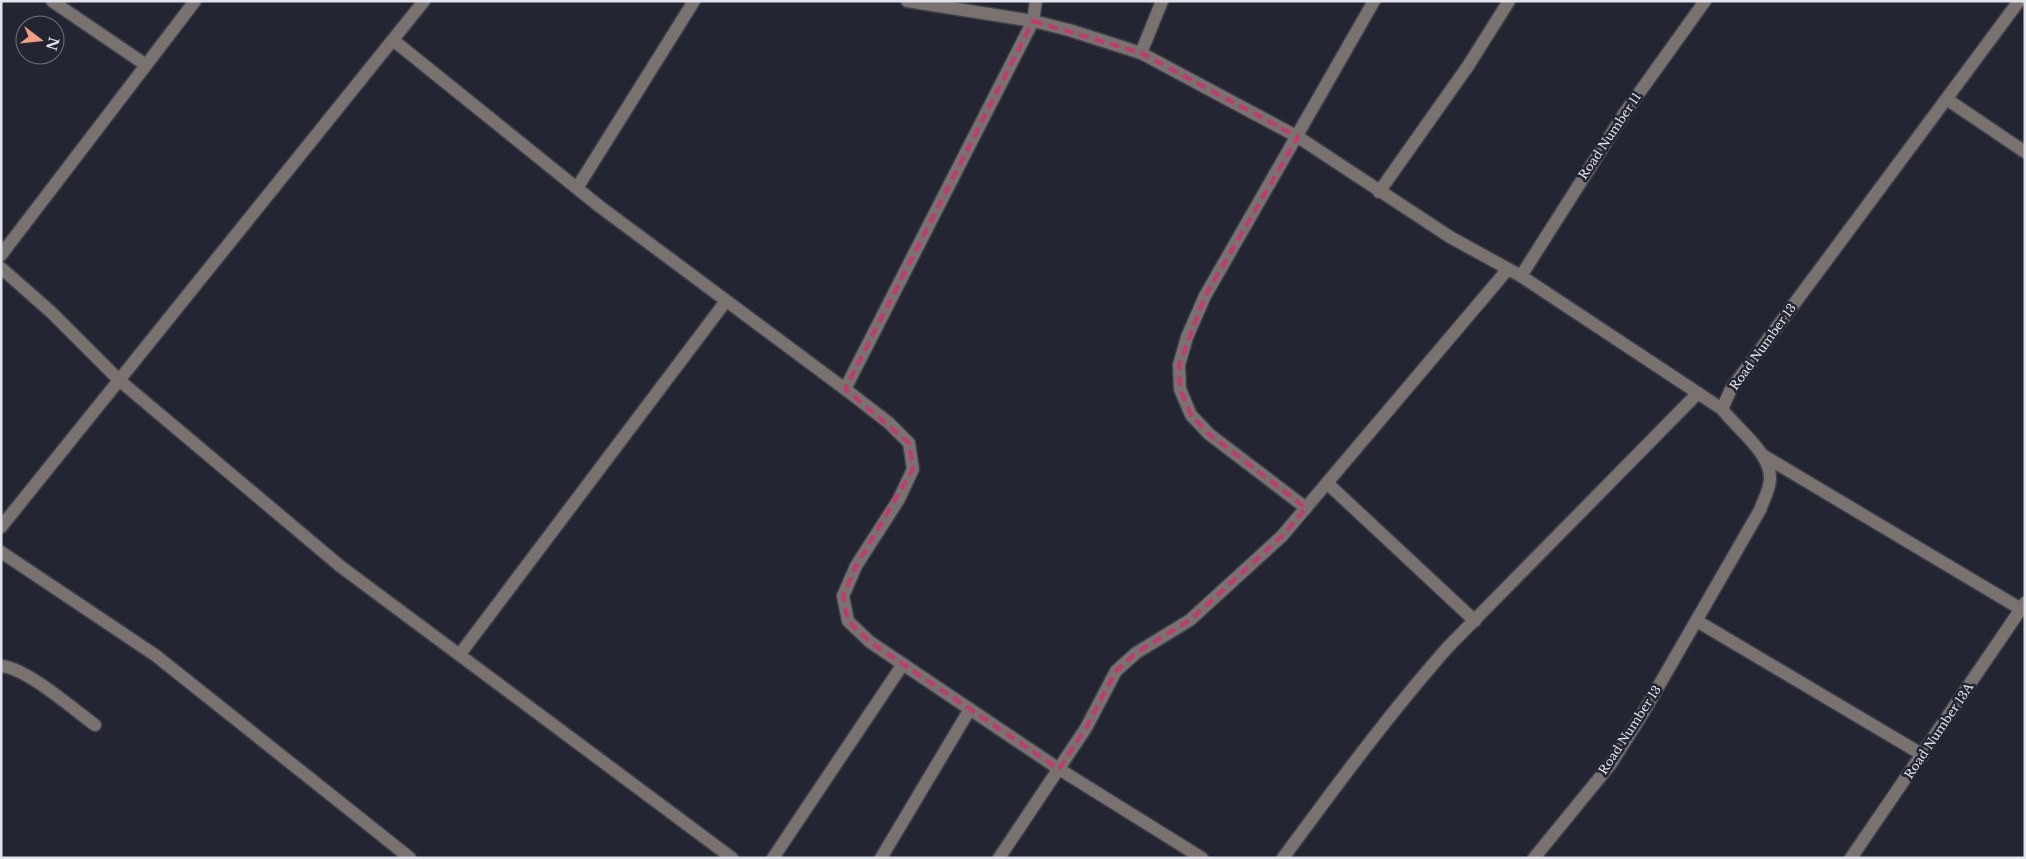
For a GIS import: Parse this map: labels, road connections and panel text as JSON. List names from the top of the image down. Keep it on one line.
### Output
{"streets":{"street":["Road Number 11","Road Number 13","Road Number 13A"]},"north":"right"}
